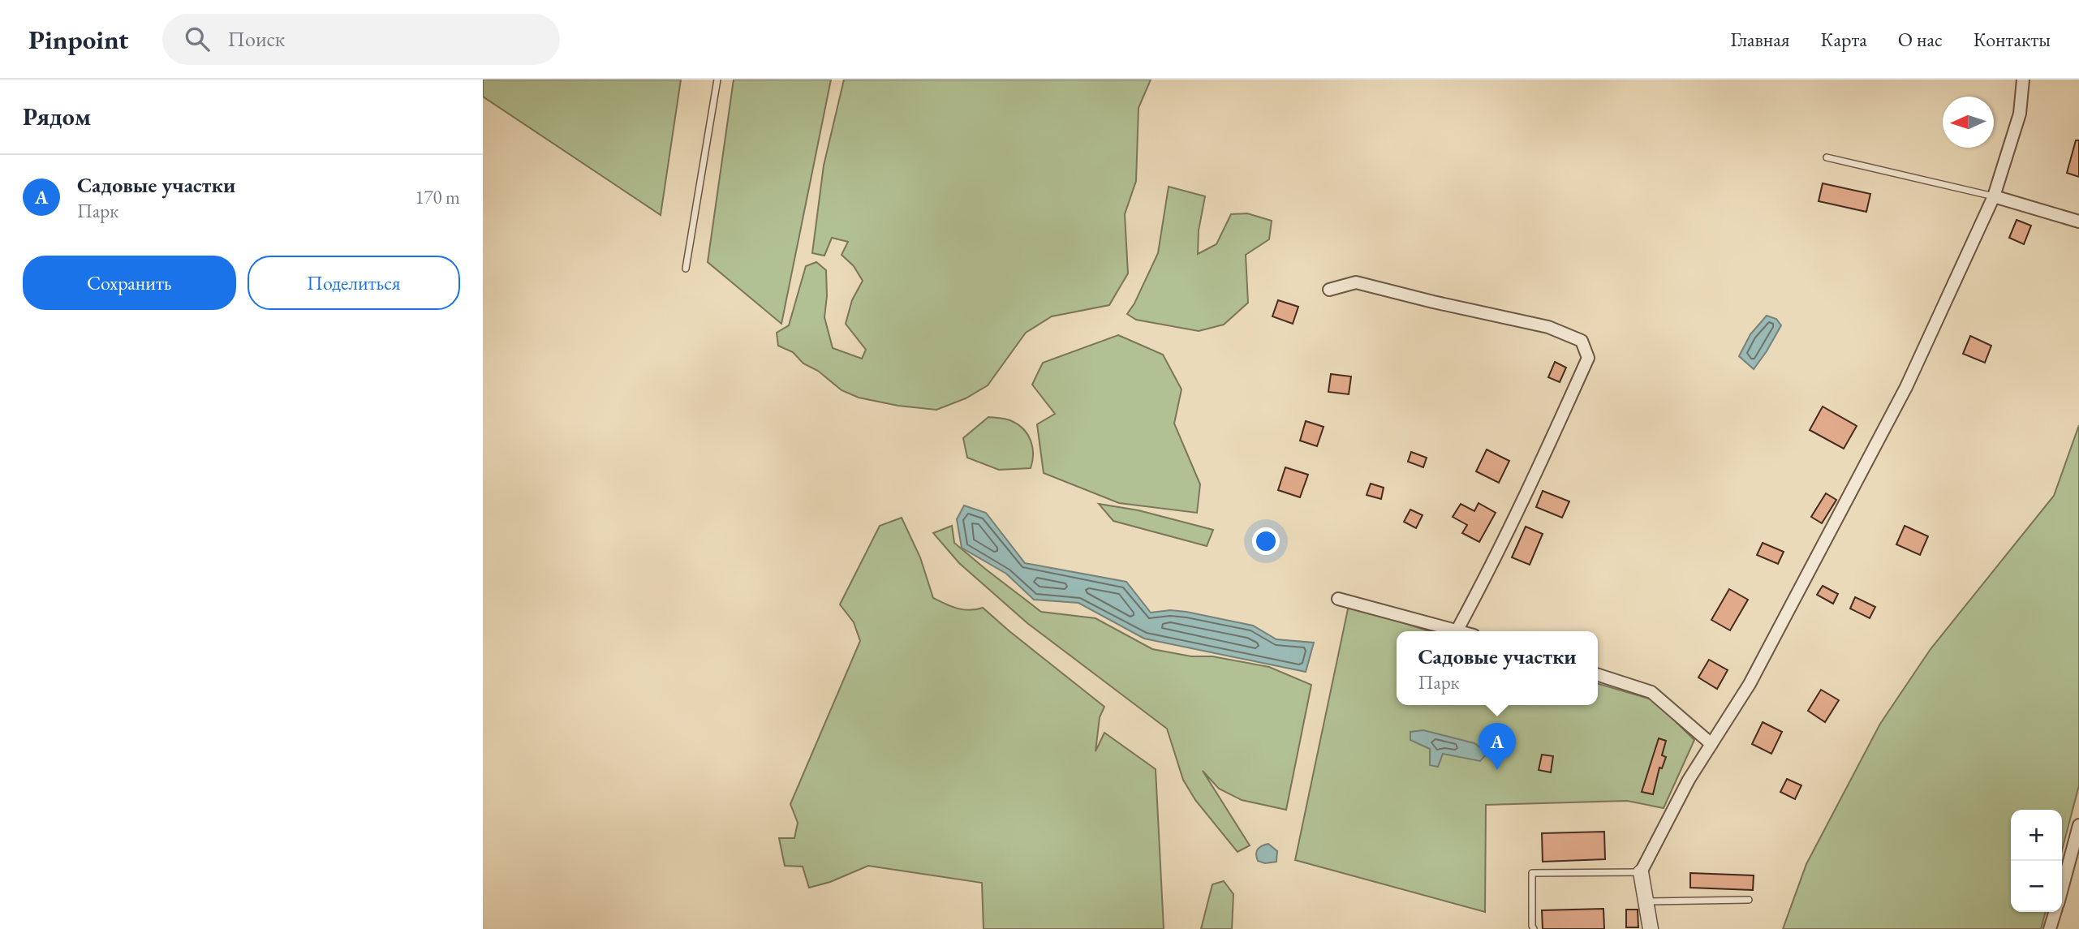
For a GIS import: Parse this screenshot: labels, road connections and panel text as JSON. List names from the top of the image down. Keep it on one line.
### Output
{"north":"left","page":{"header":"Pinpoint","search":"Поиск","nav":["Главная","Карта","О нас","Контакты"],"heading":"Рядом","list":[{"mark":"A","name":"Садовые участки","note":"Парк","value":"170 m"}],"buttons":["Сохранить","Поделиться"],"popup":["Садовые участки","Парк"],"pins":"A","map_buttons":["+","−"]}}
